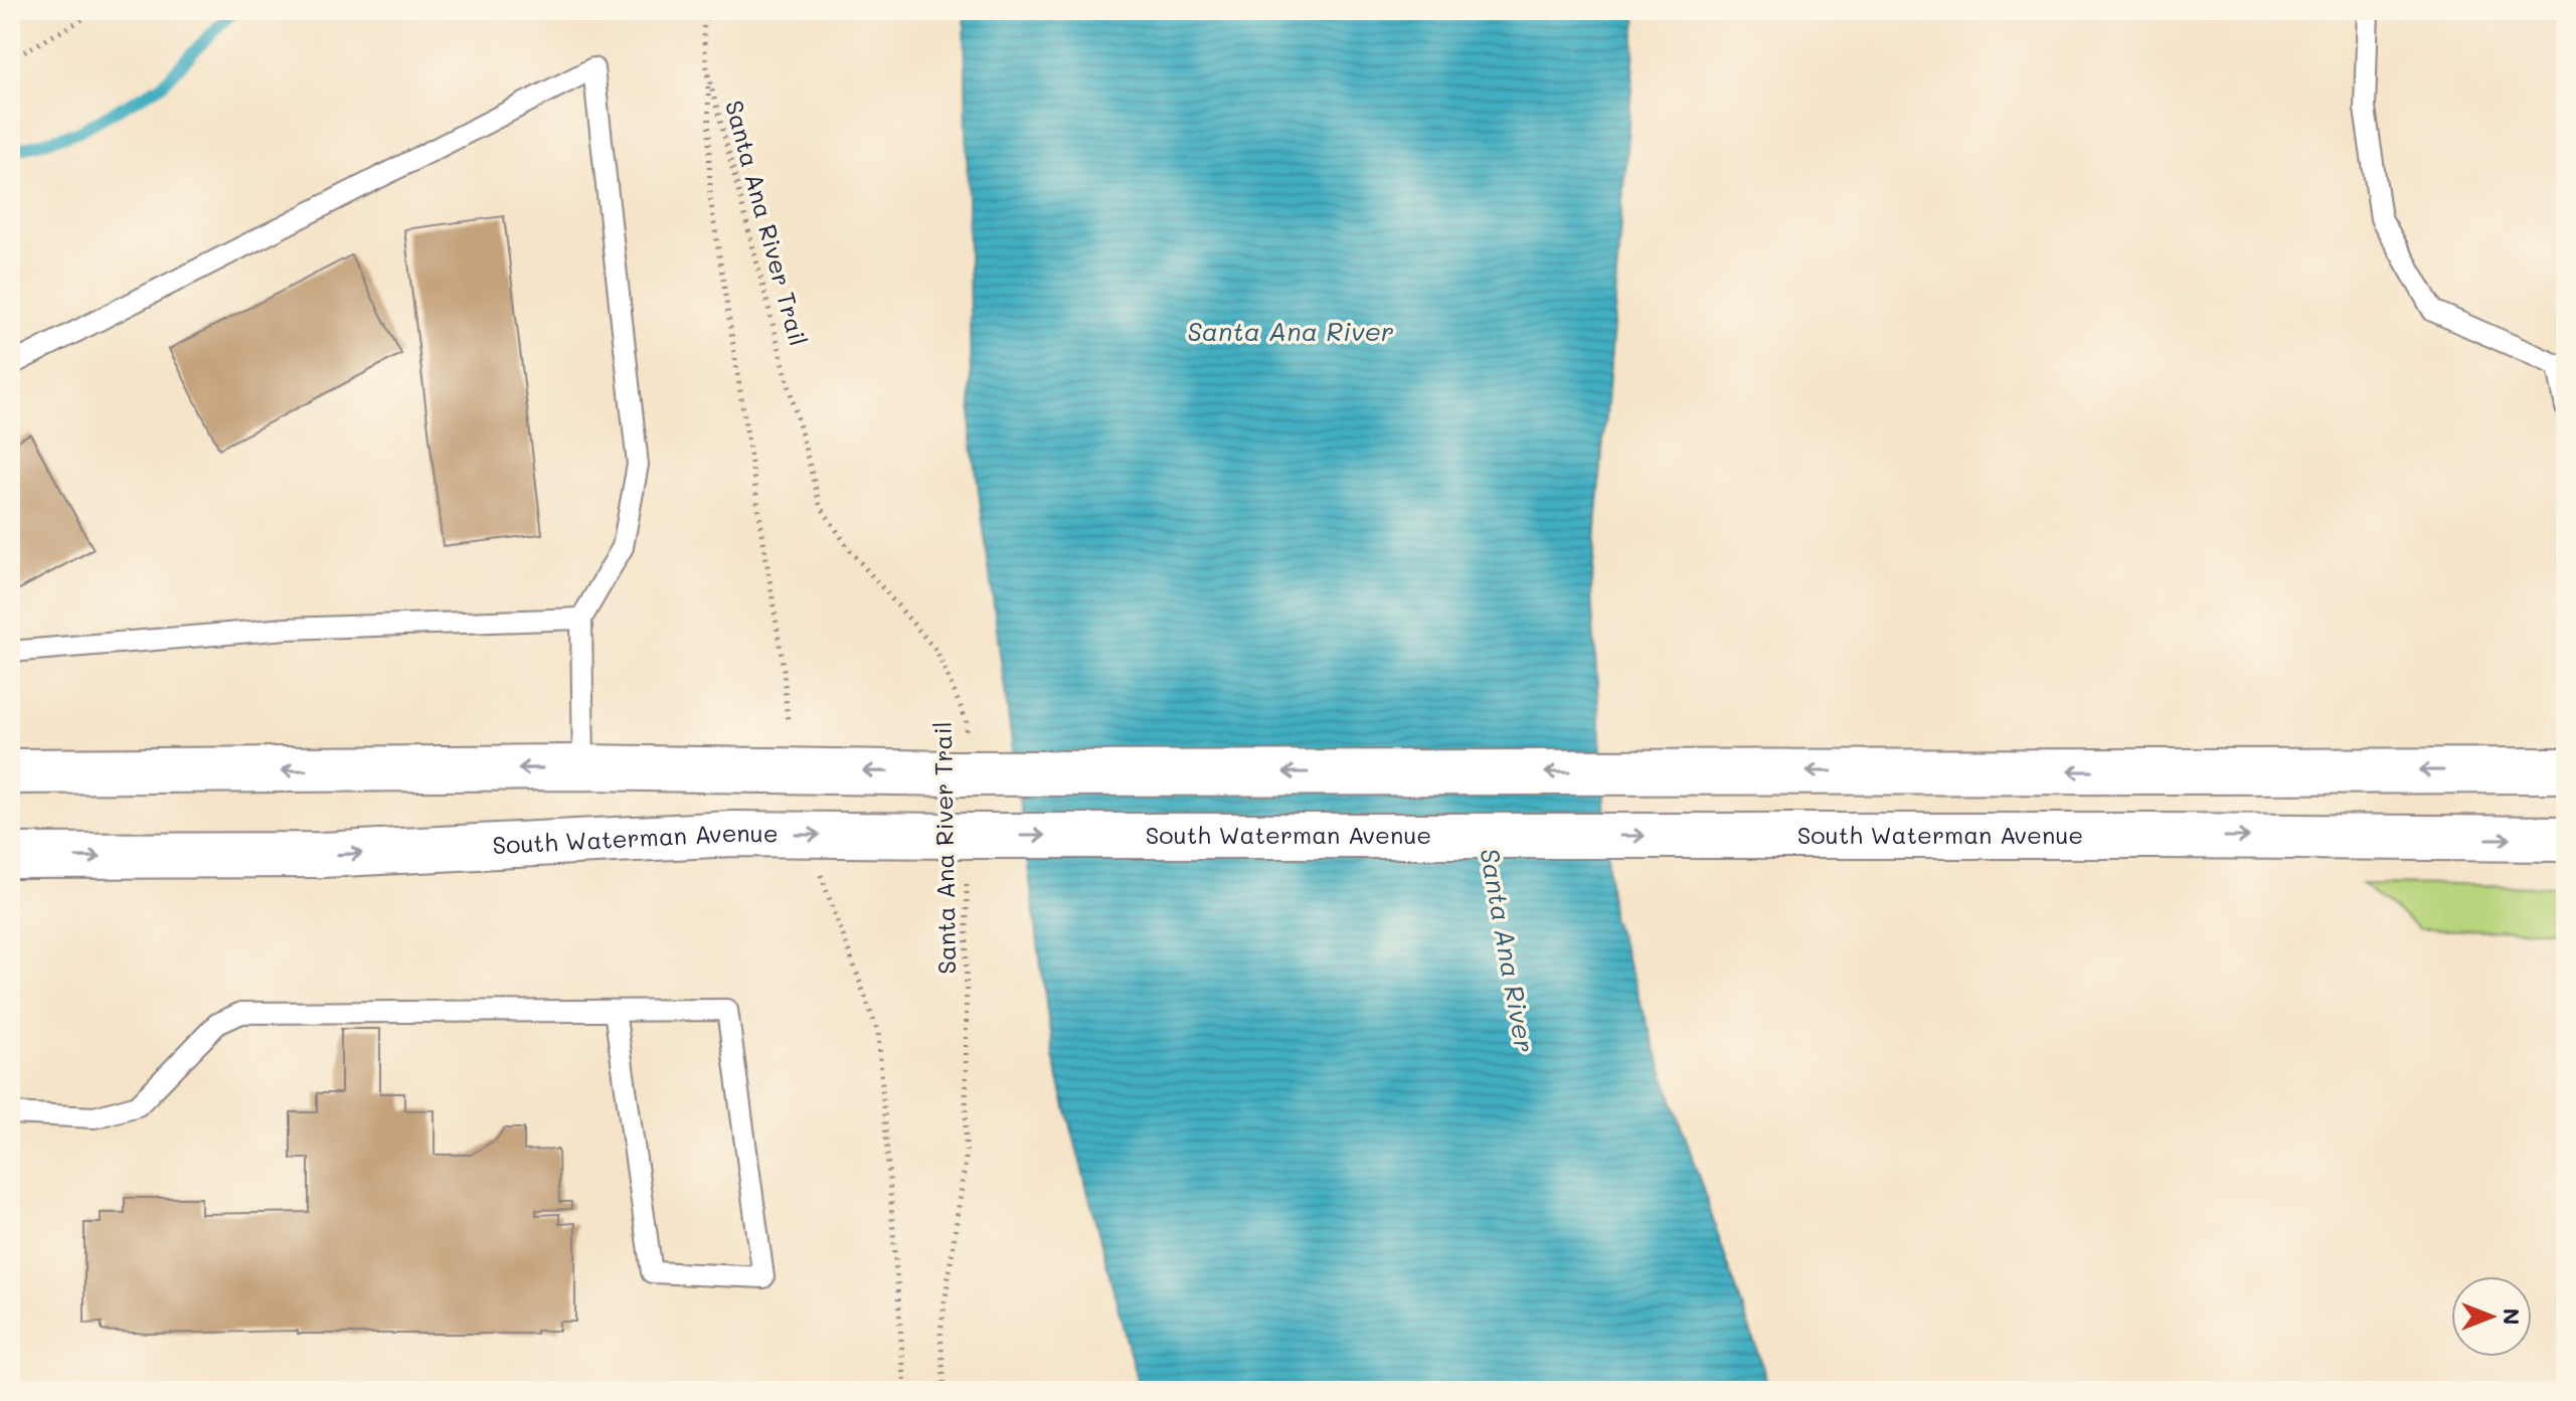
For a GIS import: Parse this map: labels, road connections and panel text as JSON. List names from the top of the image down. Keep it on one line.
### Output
{"streets":{"main road":["South Waterman Avenue"],"path":["Santa Ana River Trail"]},"crossings":[["Santa Ana River Trail","South Waterman Avenue"]],"water":["Santa Ana River"],"north":"right"}
